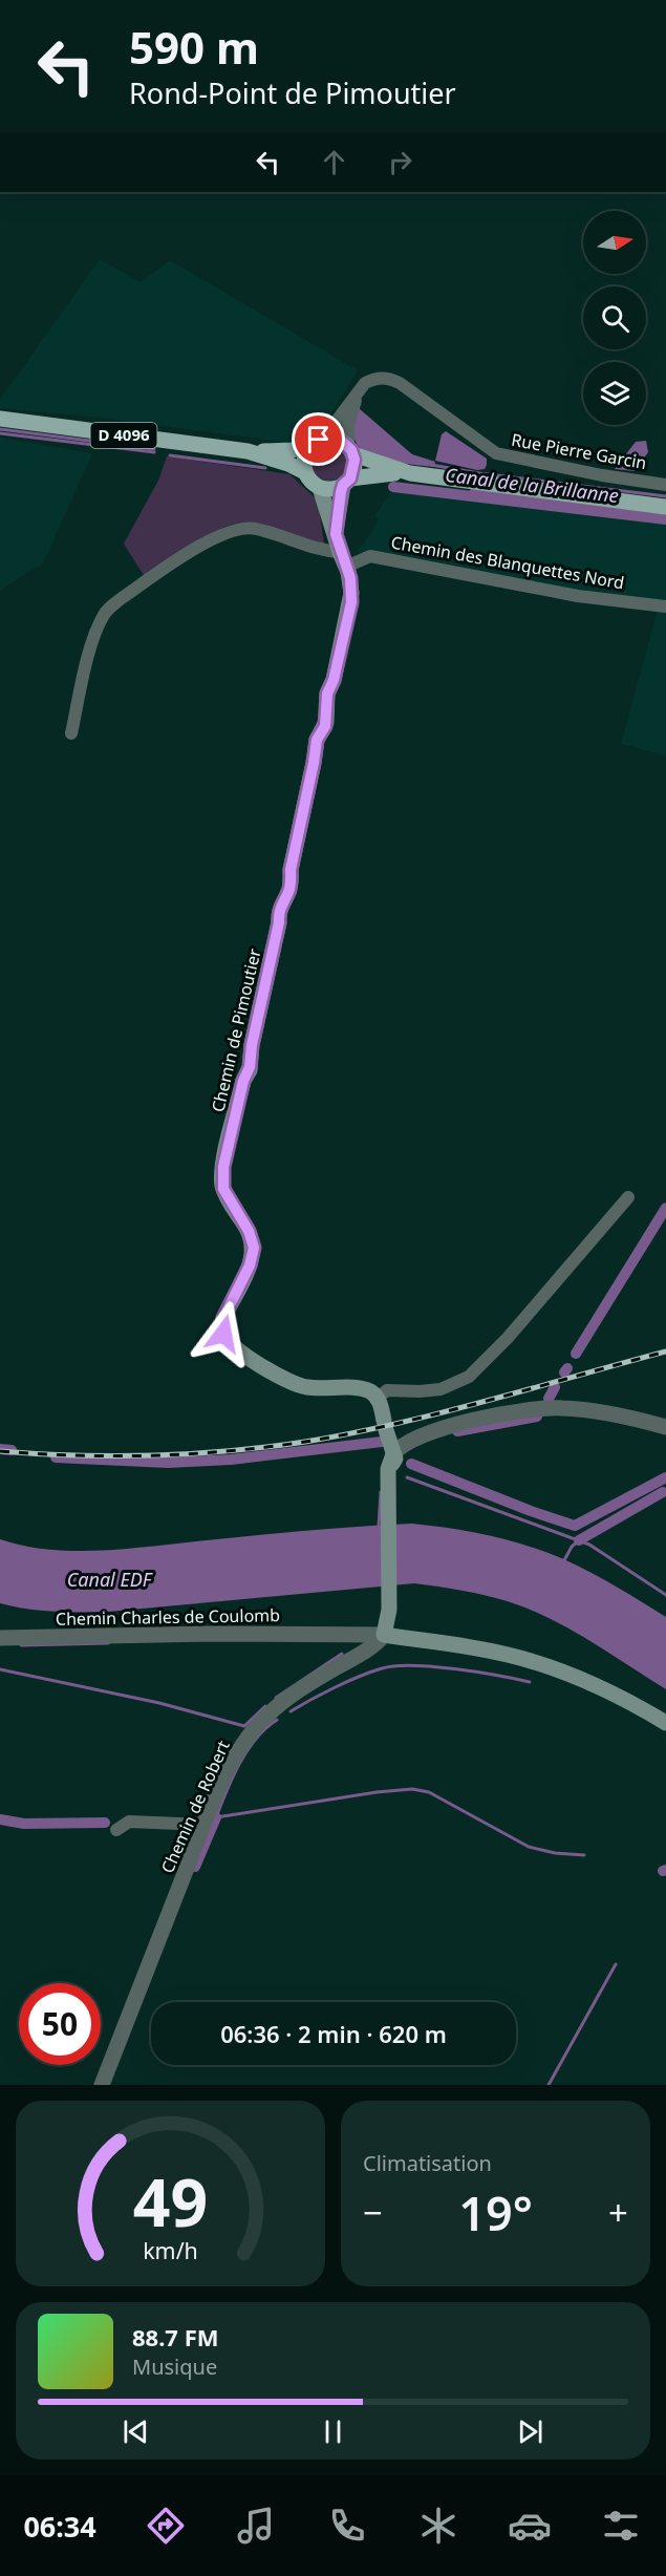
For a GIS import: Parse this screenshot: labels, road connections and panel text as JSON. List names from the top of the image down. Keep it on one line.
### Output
{"streets":{"main road":["D 4096","Chemin de Pimoutier"],"street":["Rue Pierre Garcin","Chemin des Blanquettes Nord","Chemin Charles de Coulomb","Chemin de Robert"]},"crossings":[["D 4096","Chemin de Pimoutier"],["Chemin des Blanquettes Nord","Chemin de Pimoutier"],["Chemin Charles de Coulomb","Chemin de Robert"]],"water":["Canal de la Brillanne","Canal EDF"],"north":"right","page":{"turn":["590 m","Rond-Point de Pimoutier"],"limit":"50","trip":"06:36 · 2 min · 620 m","tile":"Climatisation","heat":["−","19°","+"],"song":["88.7 FM","Musique"],"tabs":"06:34","gauge":["49","km/h"]}}
